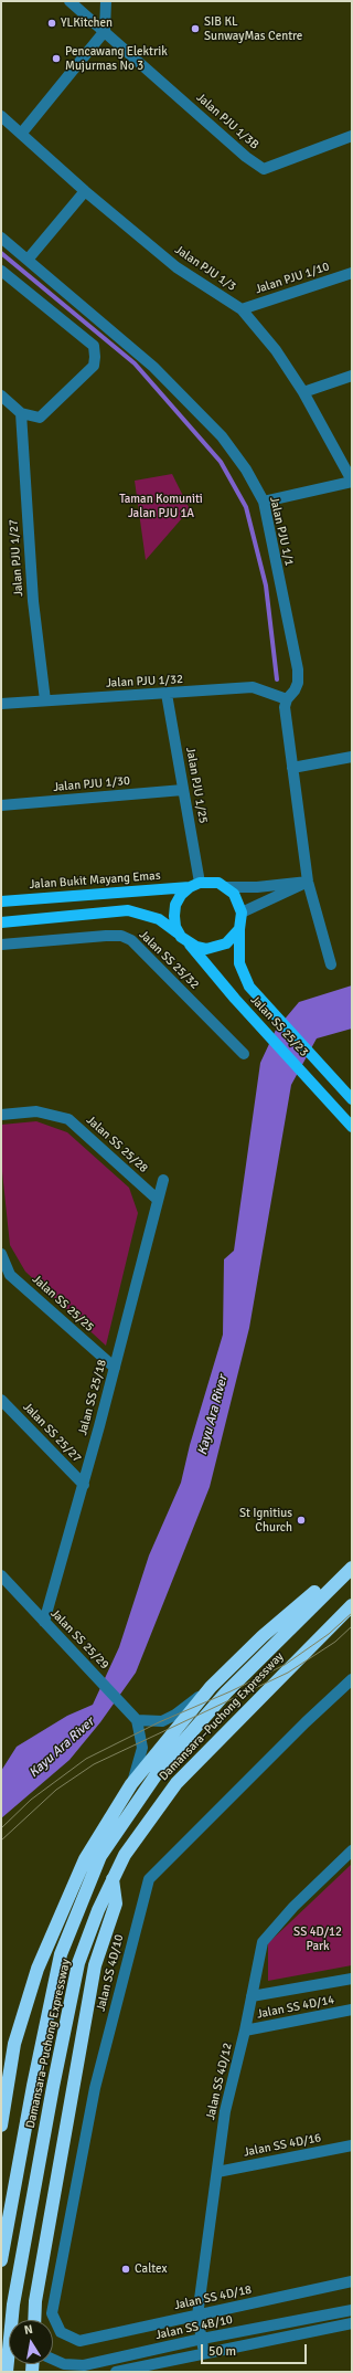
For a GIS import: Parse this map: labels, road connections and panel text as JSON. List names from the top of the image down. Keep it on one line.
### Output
{"streets":{"highway":["Damansara–Puchong Expressway"],"main road":["Jalan Bukit Mayang Emas","Jalan SS 25/23"],"street":["Jalan PJU 1/3B","Jalan PJU 1/3","Jalan PJU 1/10","Jalan PJU 1/1","Jalan PJU 1/27","Jalan PJU 1/32","Jalan PJU 1/30","Jalan PJU 1/25","Jalan SS 25/32","Jalan SS 25/28","Jalan SS 25/25","Jalan SS 25/18","Jalan SS 25/27","Jalan SS 25/29","Jalan SS 4D/10","Jalan SS 4D/14","Jalan SS 4D/12","Jalan SS 4D/16","Jalan SS 4D/18","Jalan SS 4B/10"]},"crossings":[["Jalan PJU 1/3","Jalan PJU 1/10"],["Jalan PJU 1/1","Jalan PJU 1/32"],["Jalan PJU 1/27","Jalan PJU 1/32"],["Jalan PJU 1/32","Jalan PJU 1/25"],["Jalan PJU 1/30","Jalan PJU 1/25"],["Jalan PJU 1/25","Jalan Bukit Mayang Emas"],["Jalan PJU 1/25","Jalan SS 25/23"],["Jalan Bukit Mayang Emas","Jalan SS 25/23"],["Jalan SS 25/28","Jalan SS 25/18"],["Jalan SS 25/25","Jalan SS 25/18"],["Jalan SS 25/18","Jalan SS 25/27"],["Jalan SS 25/18","Jalan SS 25/29"],["Jalan SS 4D/10","Jalan SS 4D/18"],["Jalan SS 4D/14","Jalan SS 4D/12"],["Jalan SS 4D/12","Jalan SS 4D/16"],["Jalan SS 4D/12","Jalan SS 4D/18"],["Jalan SS 4D/12","Jalan SS 4B/10"]],"water":["Kayu Ara River"],"parks":["Taman Komuniti Jalan PJU 1A","SS 4D/12 Park"],"places":["YLKitchen","SIB KL SunwayMas Centre","Pencawang Elektrik Mujurmas No 3","St Ignitius Church","Caltex"],"scale_bar":"50 m","north":"top"}
